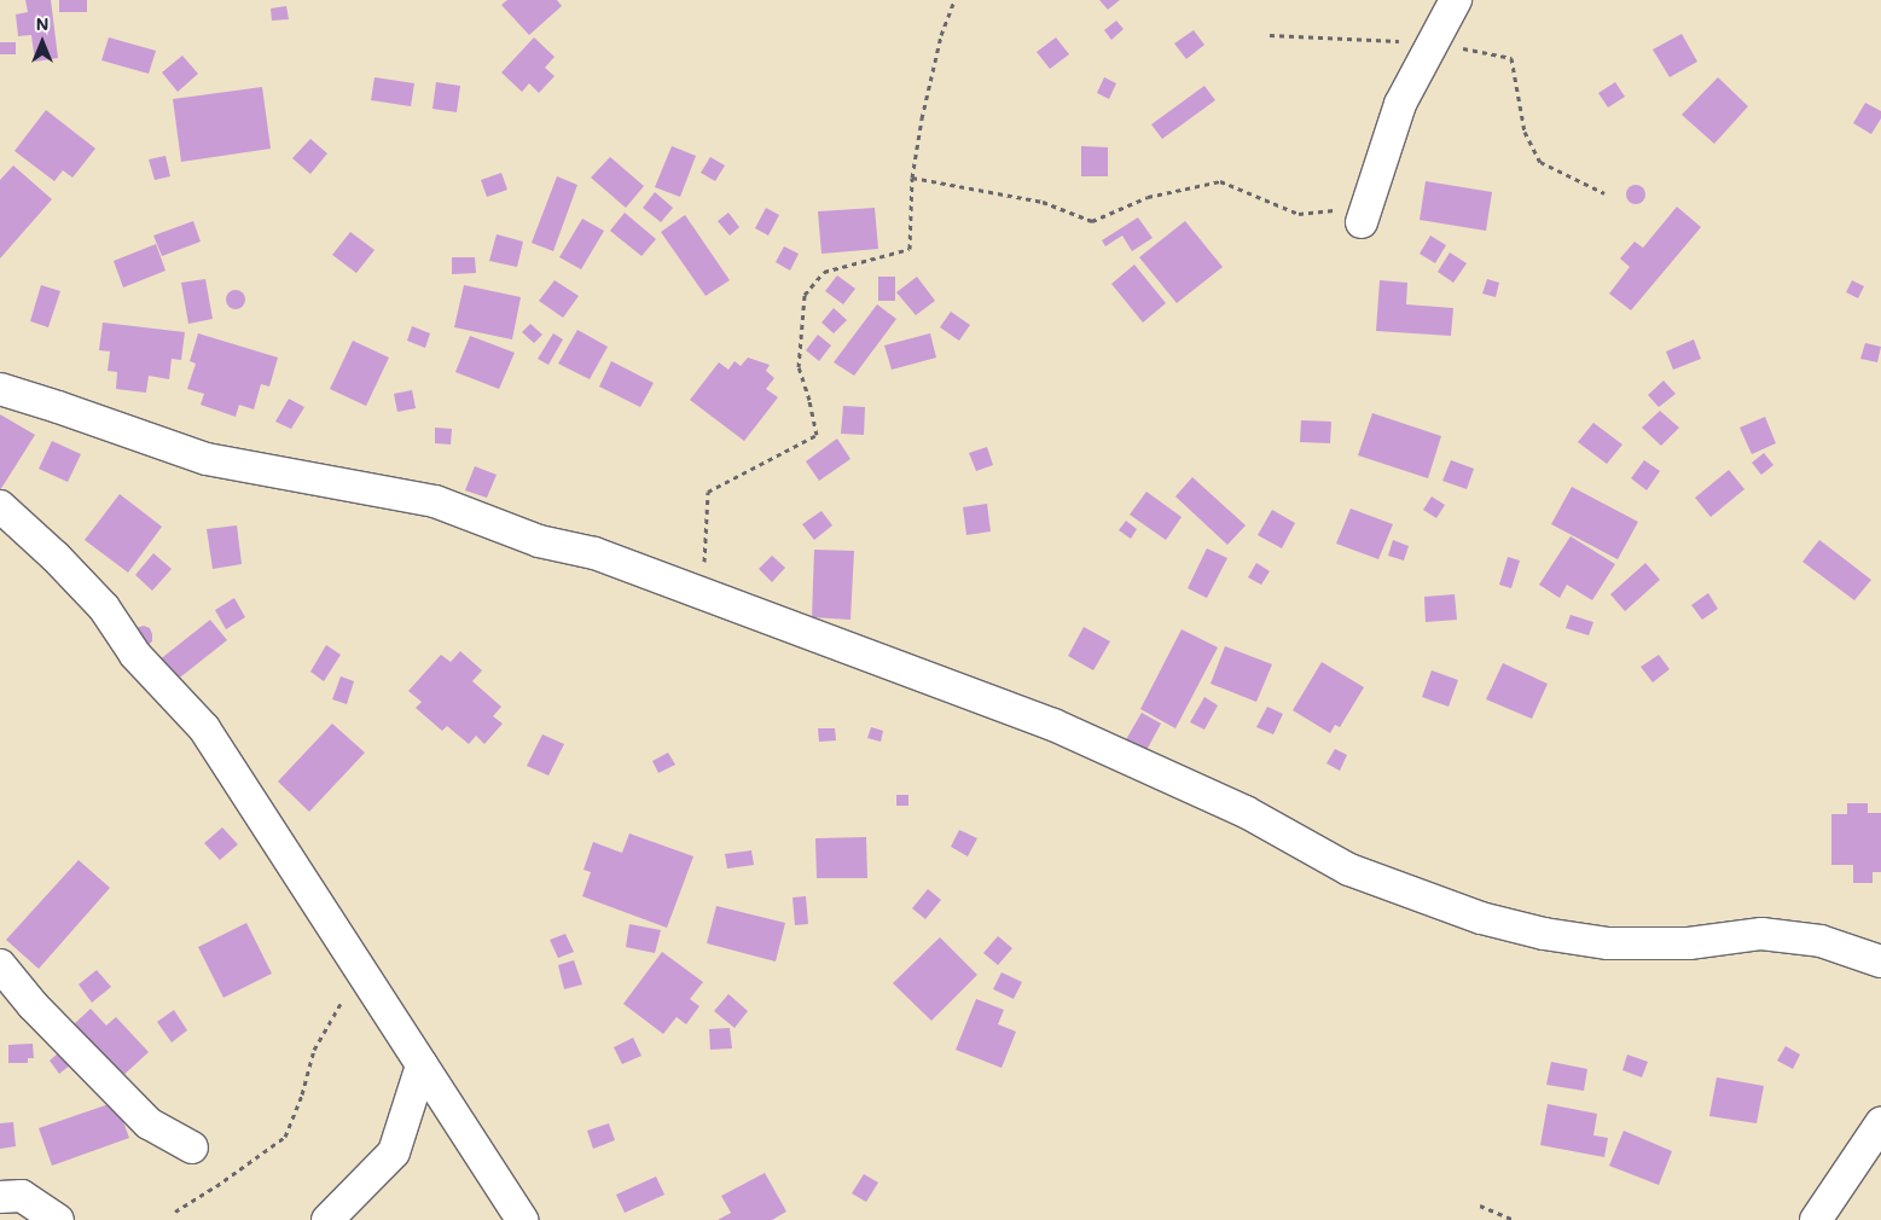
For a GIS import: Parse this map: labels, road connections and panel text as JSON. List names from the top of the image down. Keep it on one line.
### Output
{"north":"top"}
